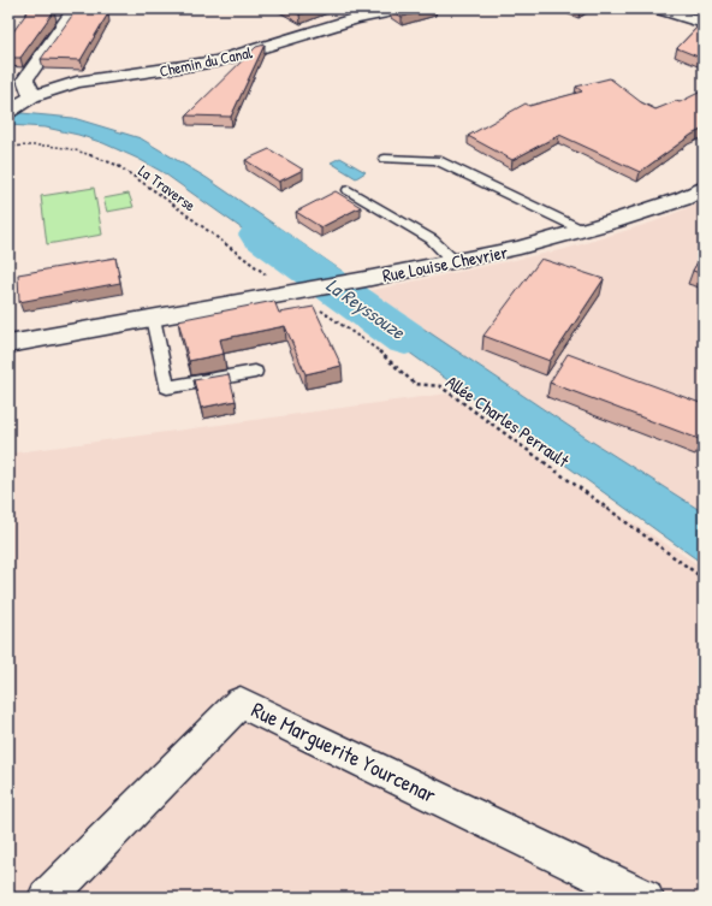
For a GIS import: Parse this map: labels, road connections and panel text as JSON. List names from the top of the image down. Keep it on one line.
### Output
{"streets":{"street":["Chemin du Canal","Rue Louise Chevrier","Rue Marguerite Yourcenar"],"path":["La Traverse","Allée Charles Perrault"]},"crossings":[["La Traverse","Rue Louise Chevrier"],["La Traverse","Allée Charles Perrault"],["Rue Louise Chevrier","Allée Charles Perrault"]],"water":["La Reyssouze"]}
